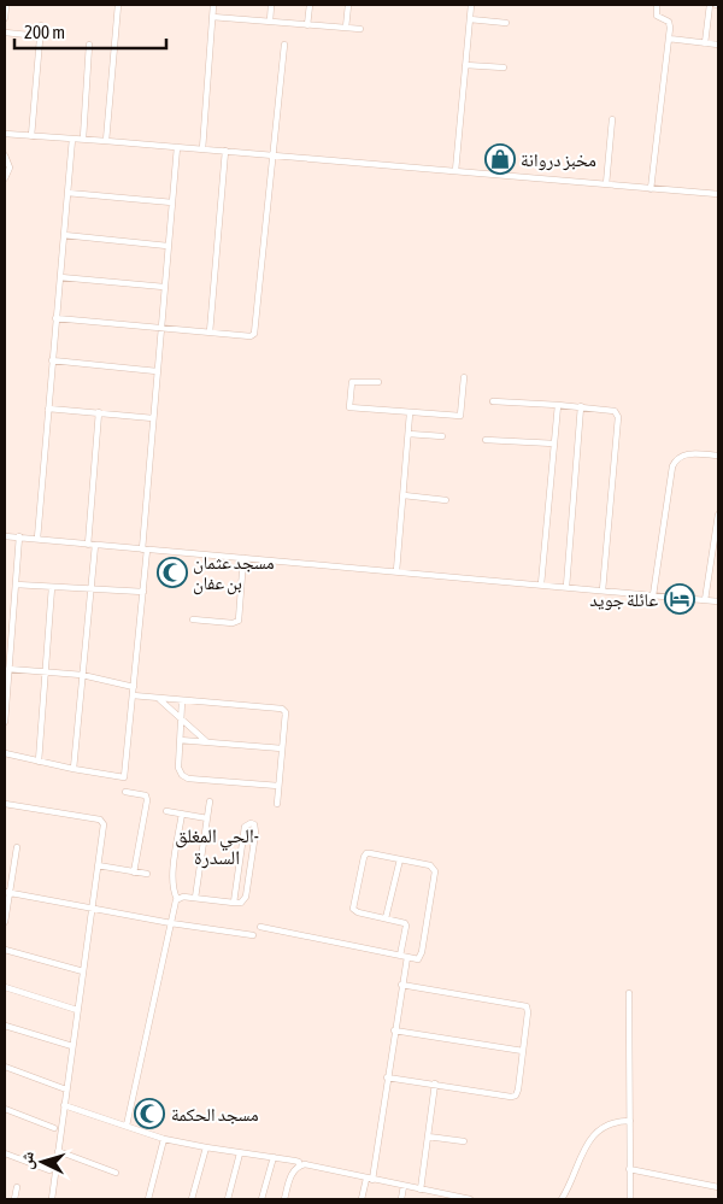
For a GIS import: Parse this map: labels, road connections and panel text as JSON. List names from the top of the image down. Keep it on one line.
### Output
{"districts":["الحي المغلق- السدرة"],"places":{"shop":["مخبز دروانة"],"mosque":["مسجد عثمان بن عفان","مسجد الحكمة"],"hotel":["عائلة جويد"]},"scale_bar":"200 m","north":"left"}
